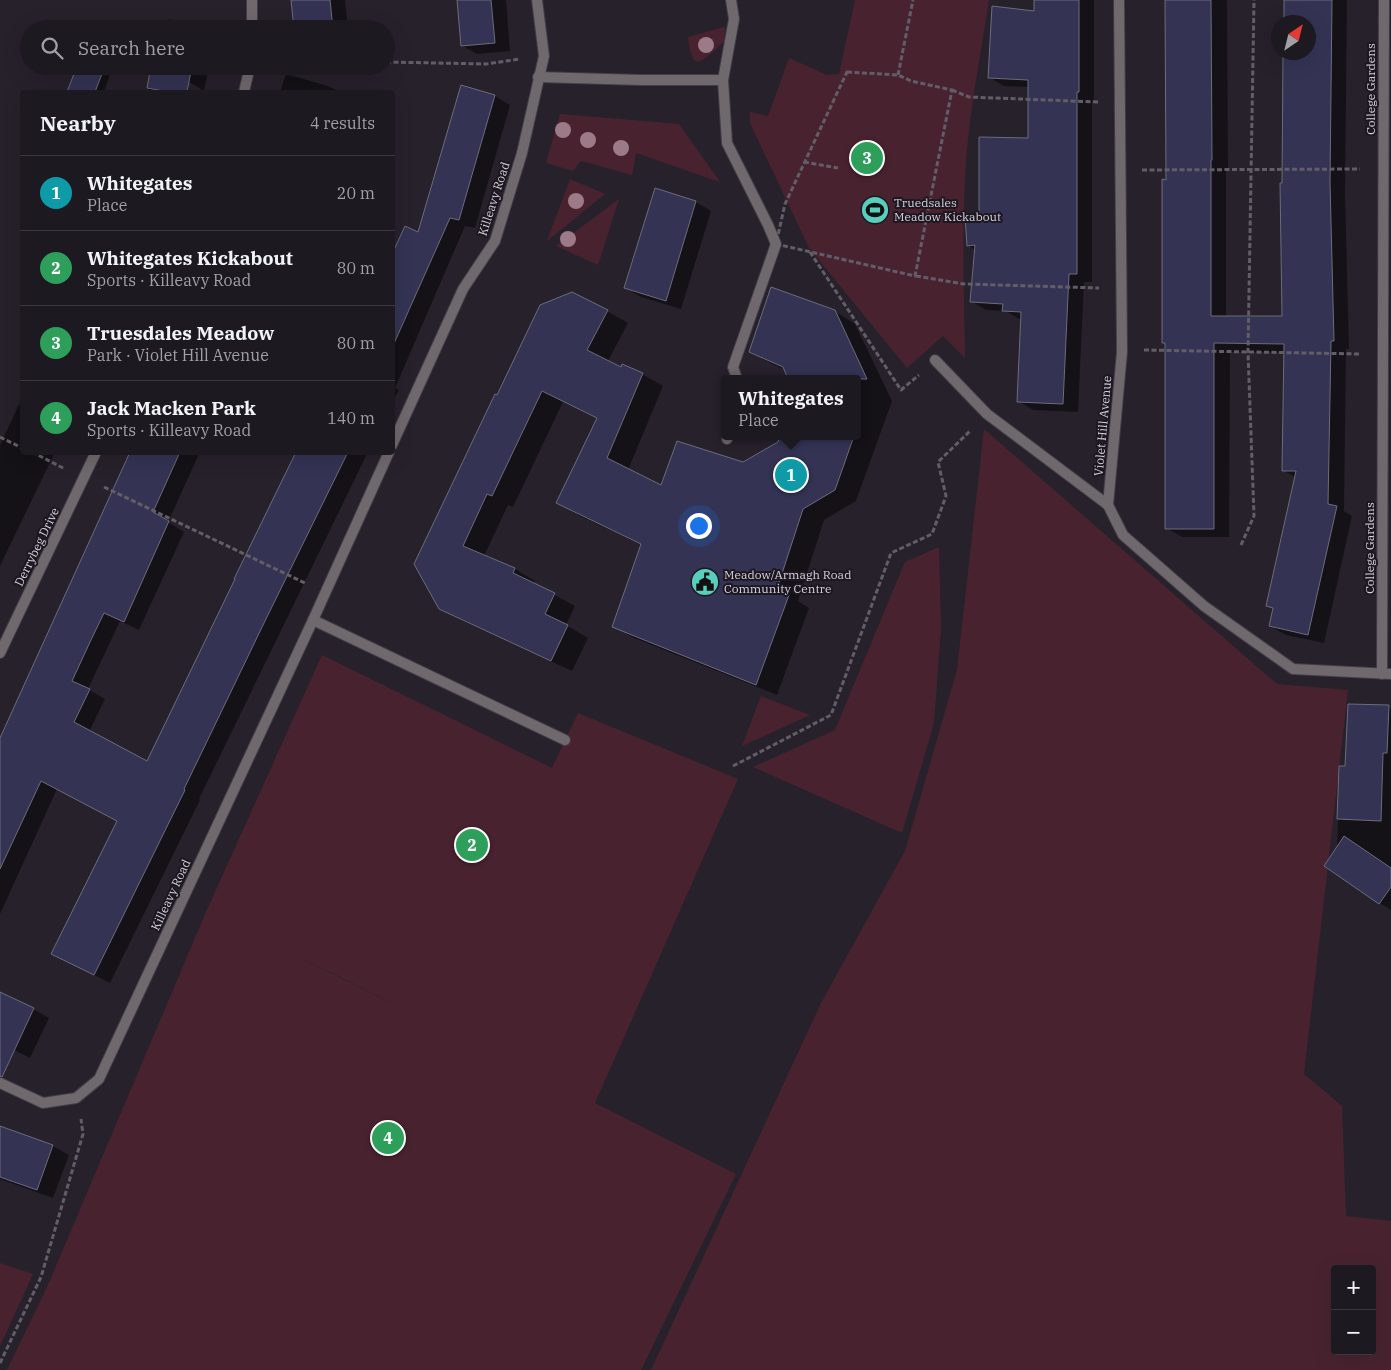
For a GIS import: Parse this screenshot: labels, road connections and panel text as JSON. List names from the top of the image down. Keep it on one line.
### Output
{"streets":{"street":["College Gardens","Killeavy Road","Violet Hill Avenue","Derrybeg Drive"]},"places":{"sports":["Truedsales Meadow Kickabout"],"public building":["Meadow/Armagh Road Community Centre"]},"north":"top right","page":{"search":"Search here","heading":["Nearby","4 results"],"pins":["3","1","2","4"],"list":[{"mark":"1","name":"Whitegates","note":"Place","value":"20 m"},{"mark":"2","name":"Whitegates Kickabout","note":"Sports · Killeavy Road","value":"80 m"},{"mark":"3","name":"Truesdales Meadow","note":"Park · Violet Hill Avenue","value":"80 m"},{"mark":"4","name":"Jack Macken Park","note":"Sports · Killeavy Road","value":"140 m"}],"popup":["Whitegates","Place"],"map_buttons":["+","−"]}}
